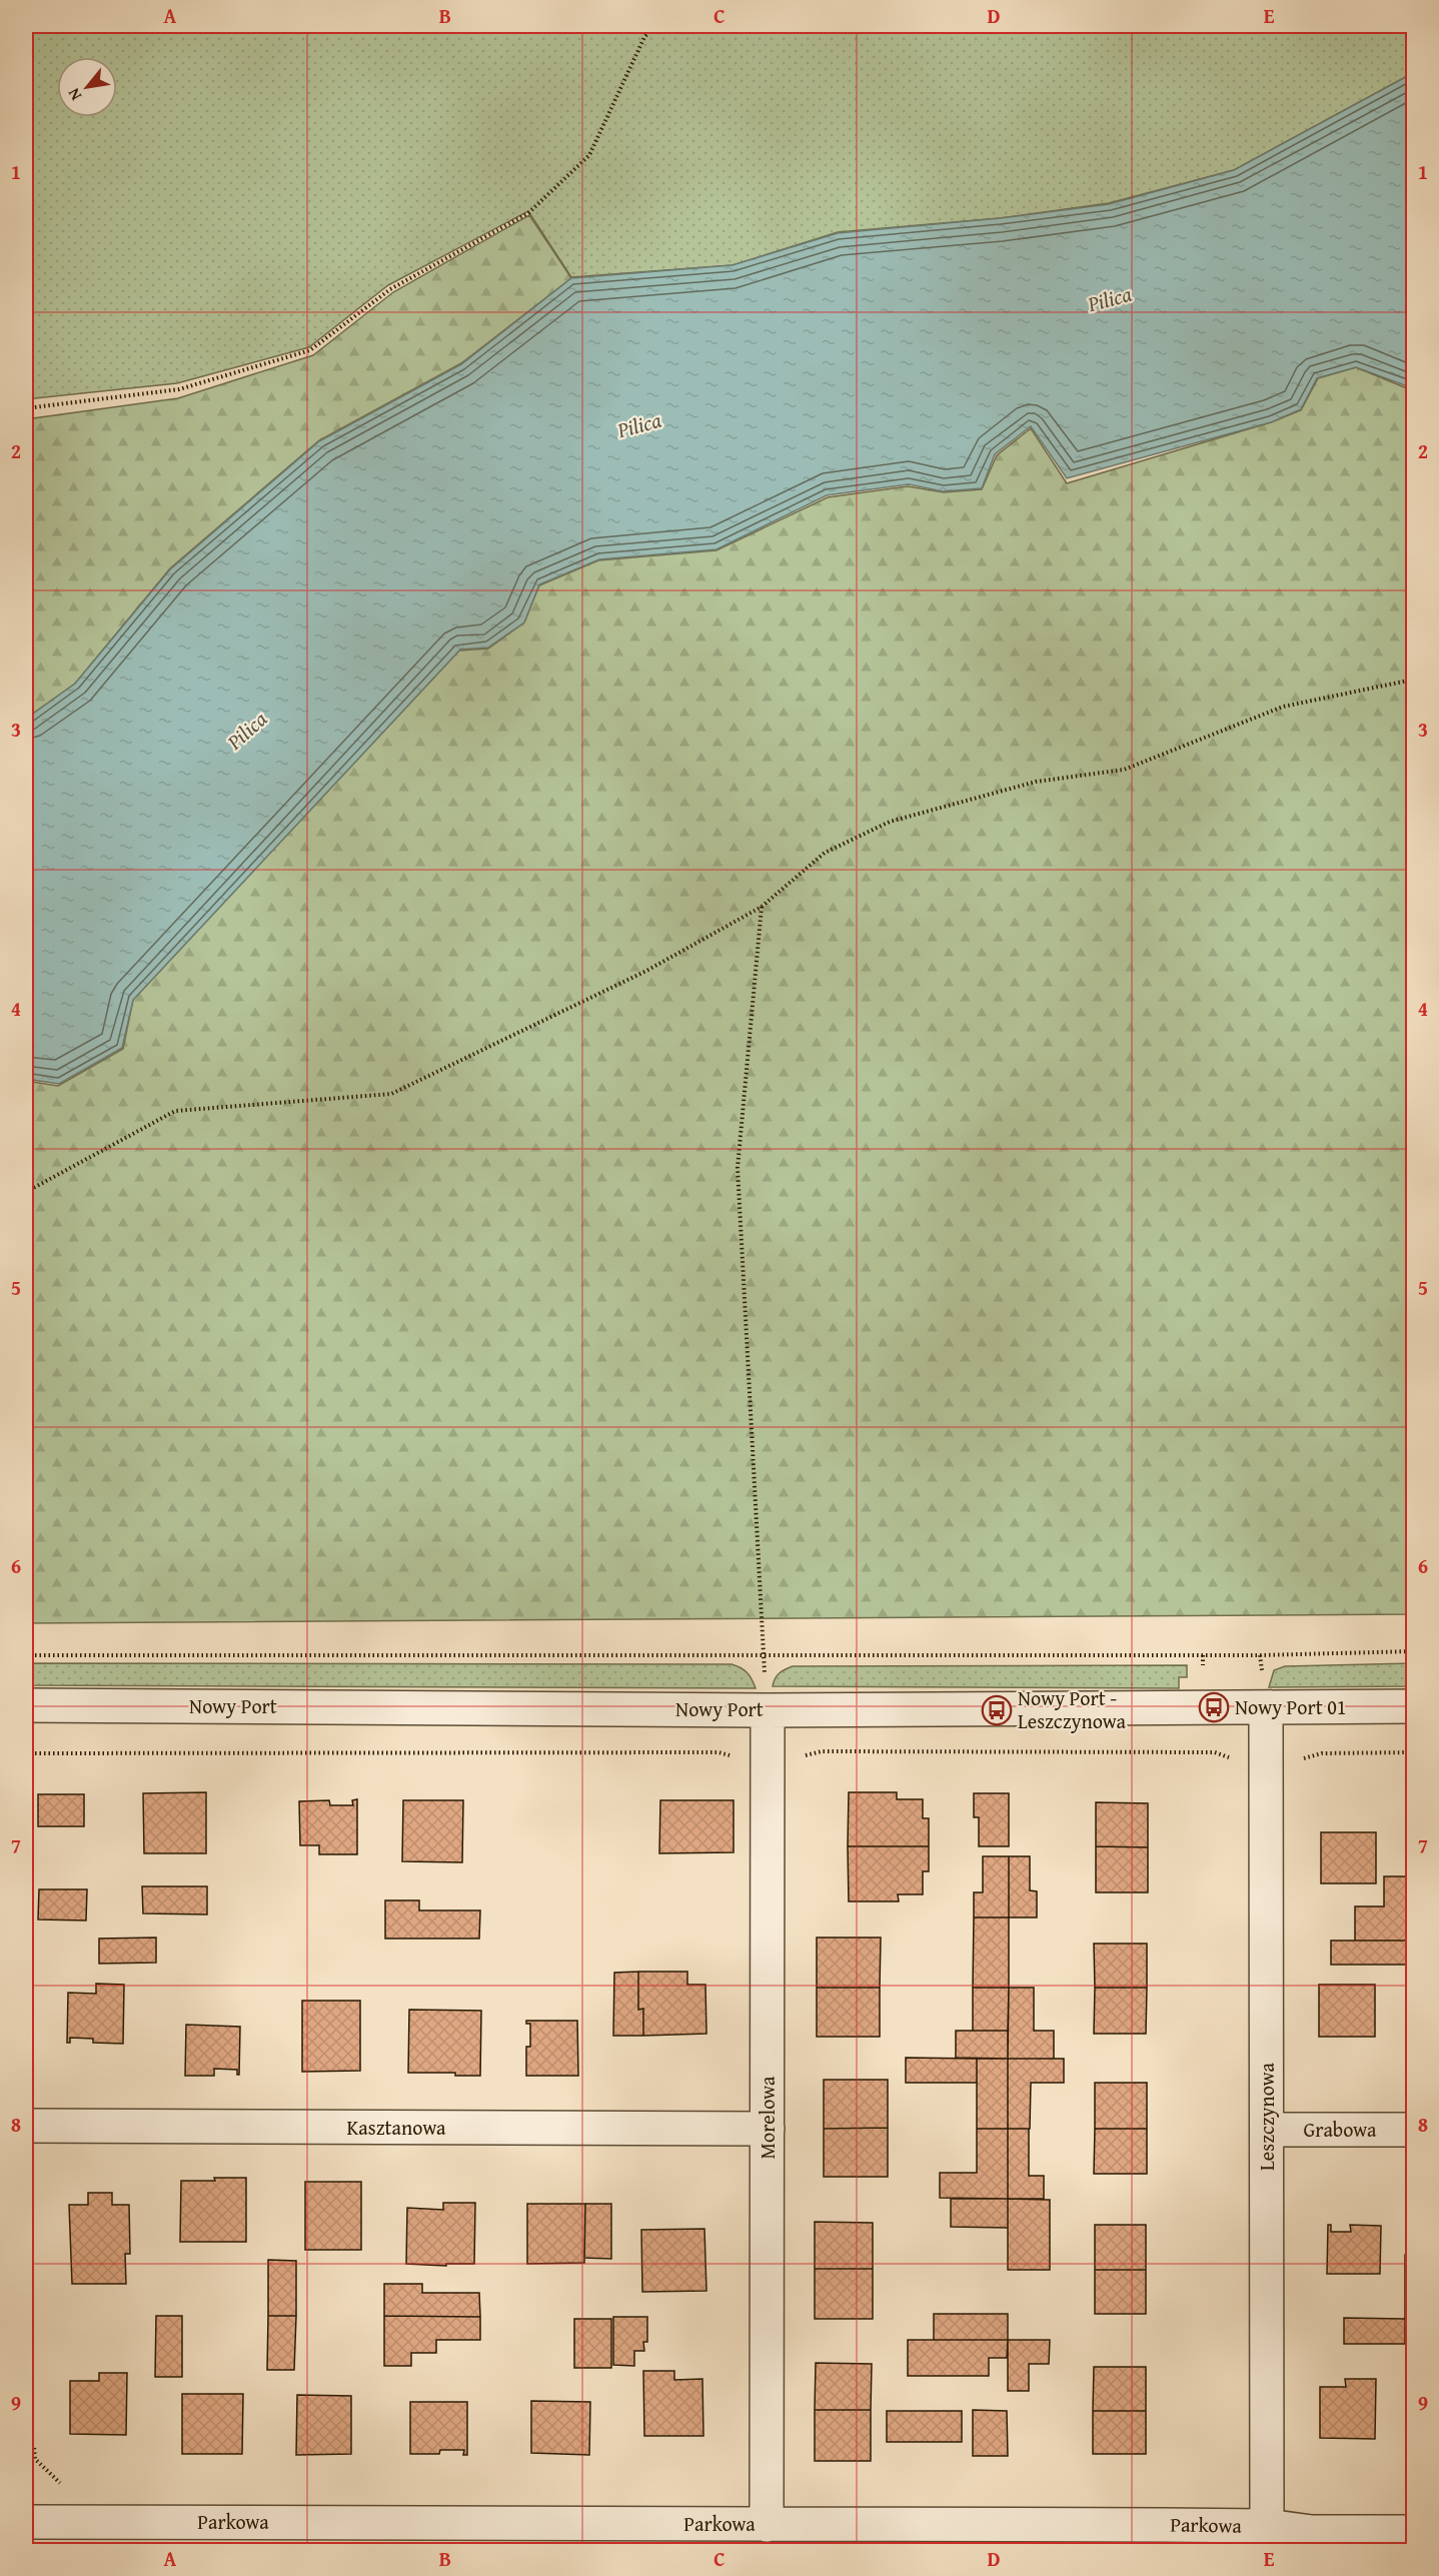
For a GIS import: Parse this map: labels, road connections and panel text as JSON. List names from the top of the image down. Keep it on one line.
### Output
{"streets":{"street":["Nowy Port","Leszczynowa","Morelowa","Kasztanowa","Grabowa","Parkowa"]},"crossings":[["Nowy Port","Leszczynowa"],["Nowy Port","Morelowa"],["Leszczynowa","Grabowa"],["Leszczynowa","Parkowa"],["Morelowa","Kasztanowa"],["Morelowa","Parkowa"]],"water":["Pilica"],"places":{"bus stop":["Nowy Port 01","Nowy Port - Leszczynowa"]},"north":"bottom left","grid":{"columns":["A","B","C","D","E"],"rows":["1","2","3","4","5","6","7","8","9"]}}
